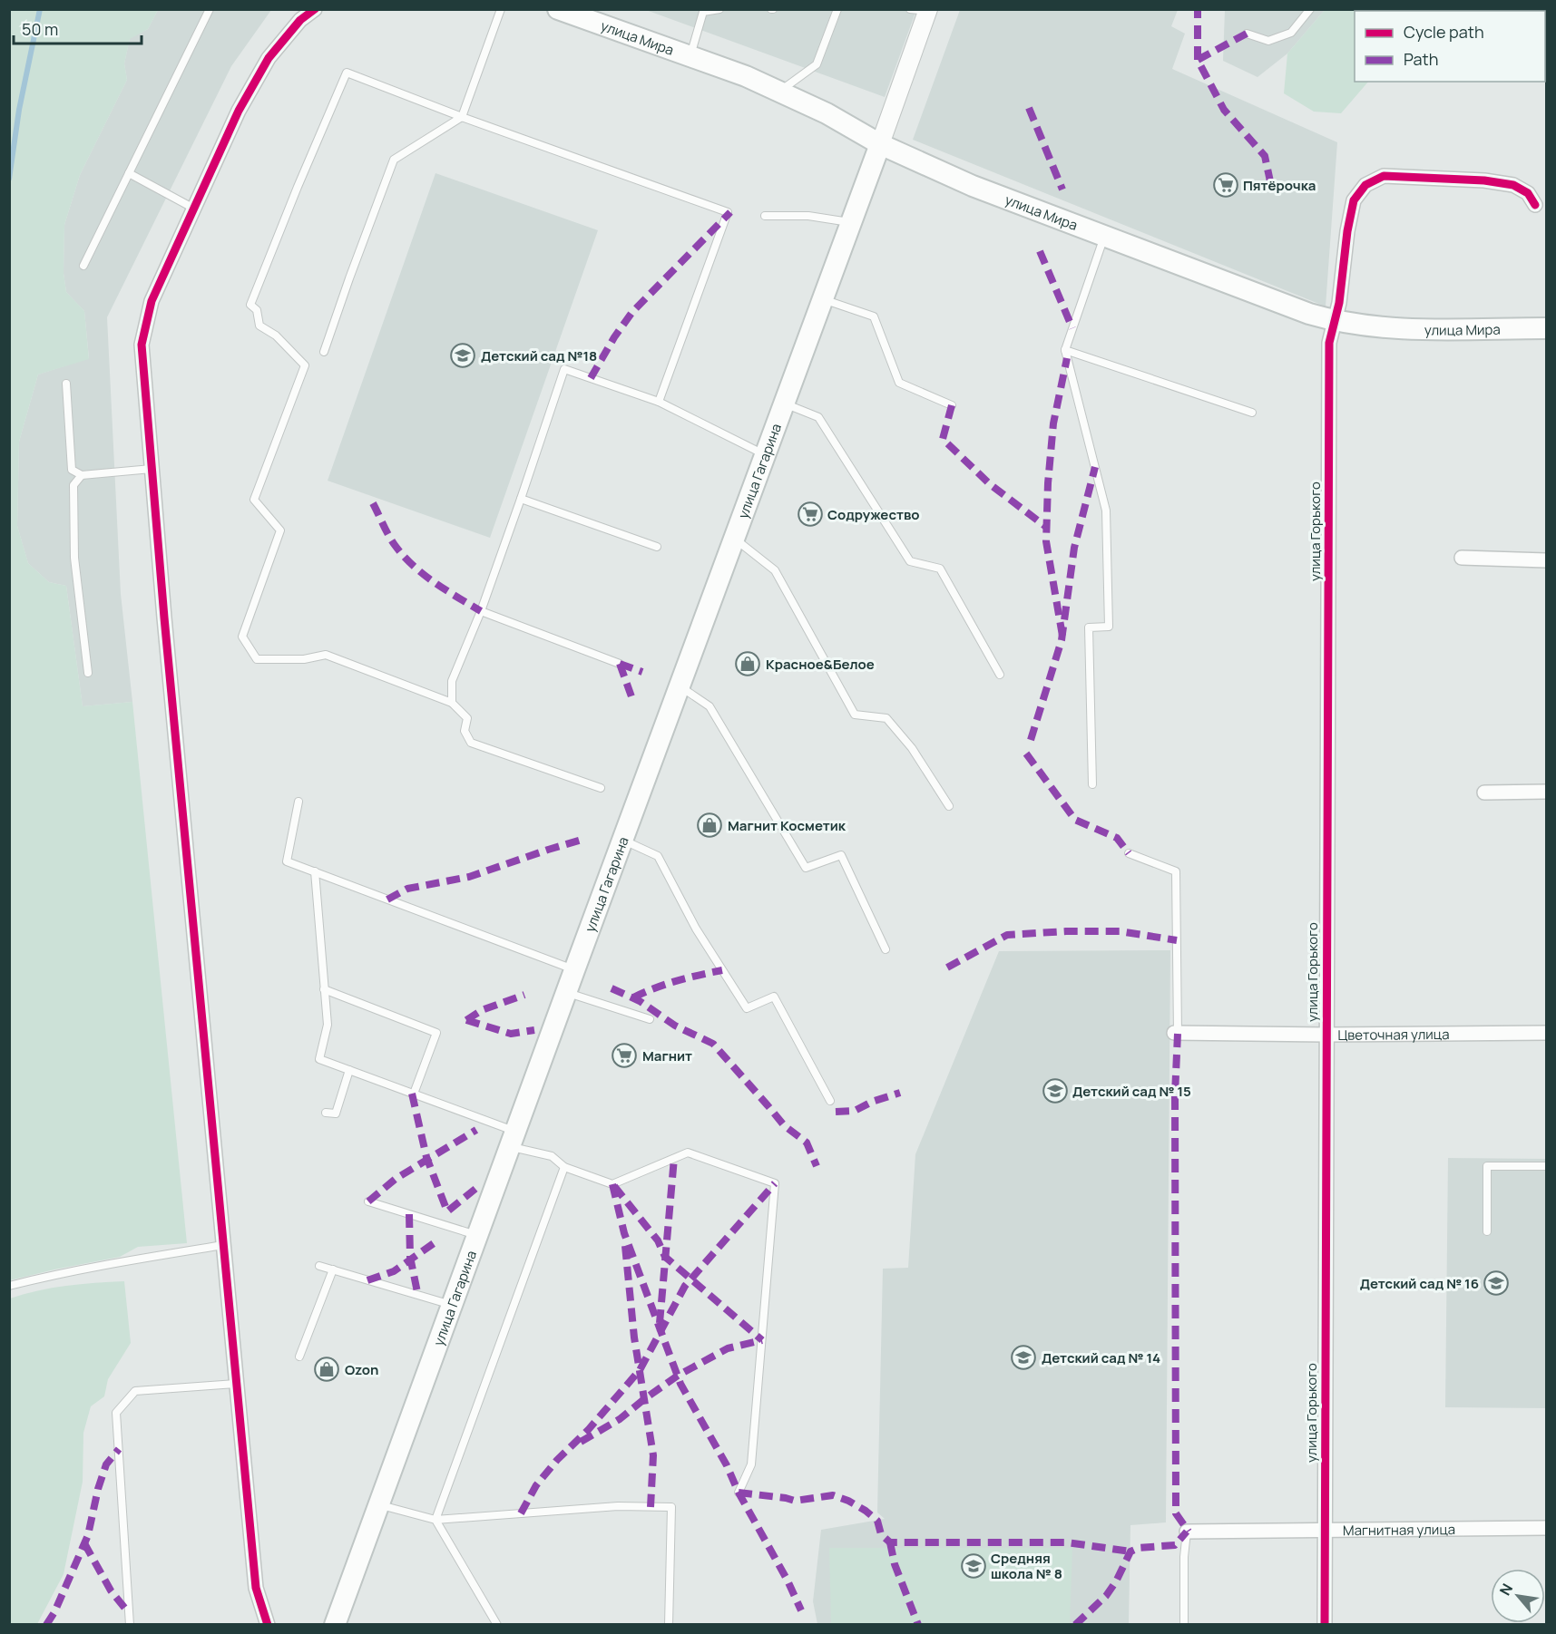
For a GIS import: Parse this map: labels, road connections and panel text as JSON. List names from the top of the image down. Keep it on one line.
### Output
{"streets":{"main road":["улица Мира","улица Гагарина"],"street":["улица Горького","Цветочная улица","Магнитная улица"]},"crossings":[["улица Мира","улица Гагарина"],["улица Мира","улица Горького"],["улица Горького","Цветочная улица"],["улица Горького","Магнитная улица"]],"places":{"supermarket":["Пятёрочка","Содружество","Магнит"],"school or university":["Детский сад №18","Детский сад № 15","Детский сад № 16","Детский сад № 14","Cредняя школа № 8"],"shop":["Красное&Белое","Магнит Косметик","Ozon"]},"legend":["Cycle path","Path"],"scale_bar":"50 m","north":"top left"}
